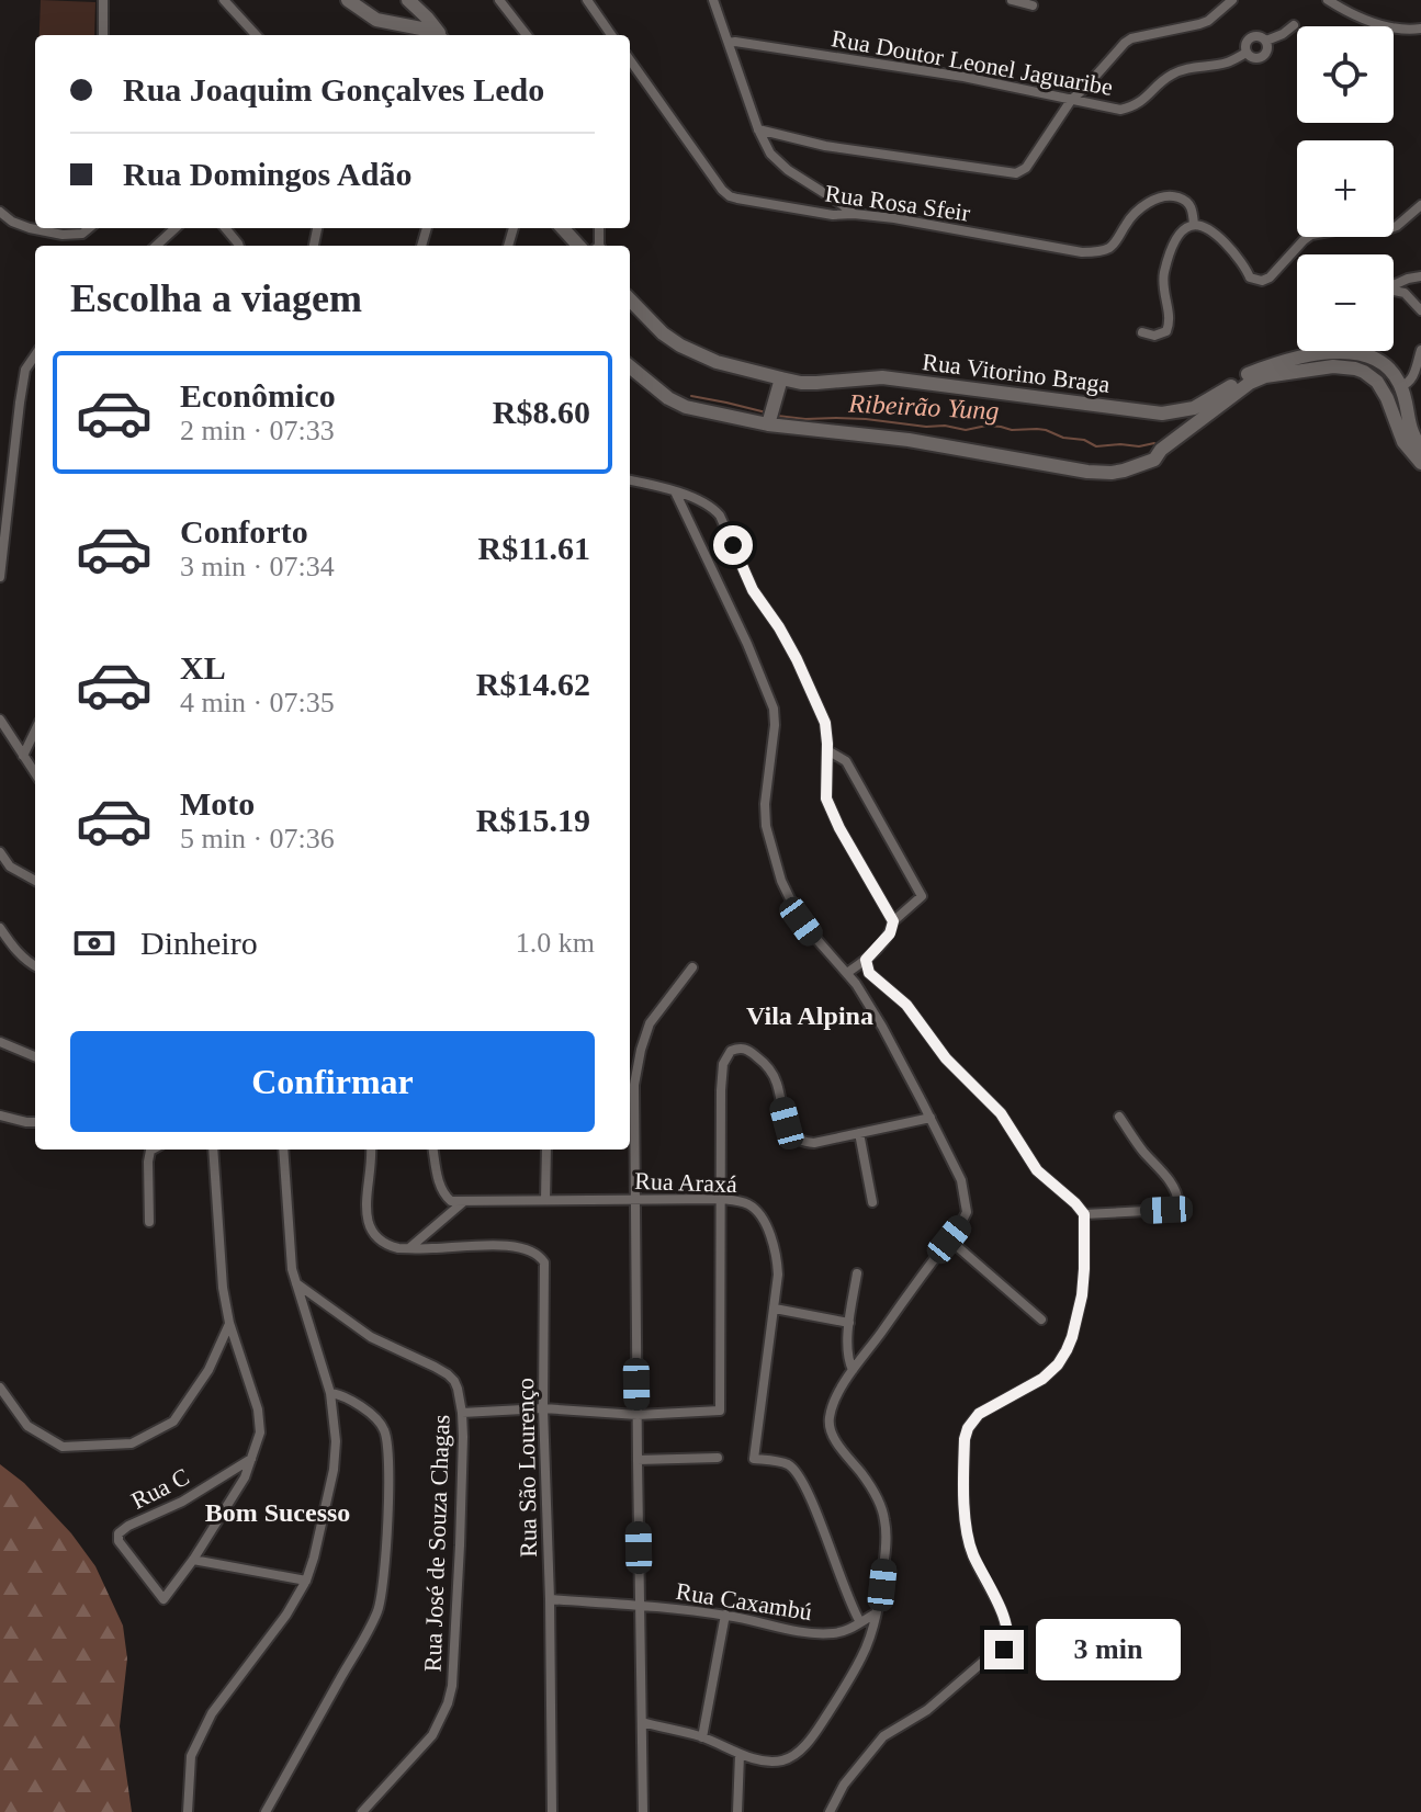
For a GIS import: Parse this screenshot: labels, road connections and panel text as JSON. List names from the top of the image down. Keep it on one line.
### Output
{"streets":{"main road":["Rua Vitorino Braga"],"street":["Rua Doutor Leonel Jaguaribe","Rua Rosa Sfeir","Rua Araxá","Rua São Lourenço","Rua C","Rua José de Souza Chagas","Rua Caxambú"]},"crossings":[["Rua Araxá","Rua Caxambú"],["Rua São Lourenço","Rua Caxambú"]],"districts":["Vila Alpina","Bom Sucesso"],"water":["Ribeirão Yung"],"page":{"map_buttons":["+","−"],"banner":["Rua Joaquim Gonçalves Ledo","Rua Domingos Adão"],"heading":"Escolha a viagem","list":[{"name":"Econômico","note":"2 min · 07:33","value":"R$8.60"},{"name":"Conforto","note":"3 min · 07:34","value":"R$11.61"},{"name":"XL","note":"4 min · 07:35","value":"R$14.62"},{"name":"Moto","note":"5 min · 07:36","value":"R$15.19"}],"pay":["Dinheiro","1.0 km"],"buttons":"Confirmar","bubble":"3 min"}}
